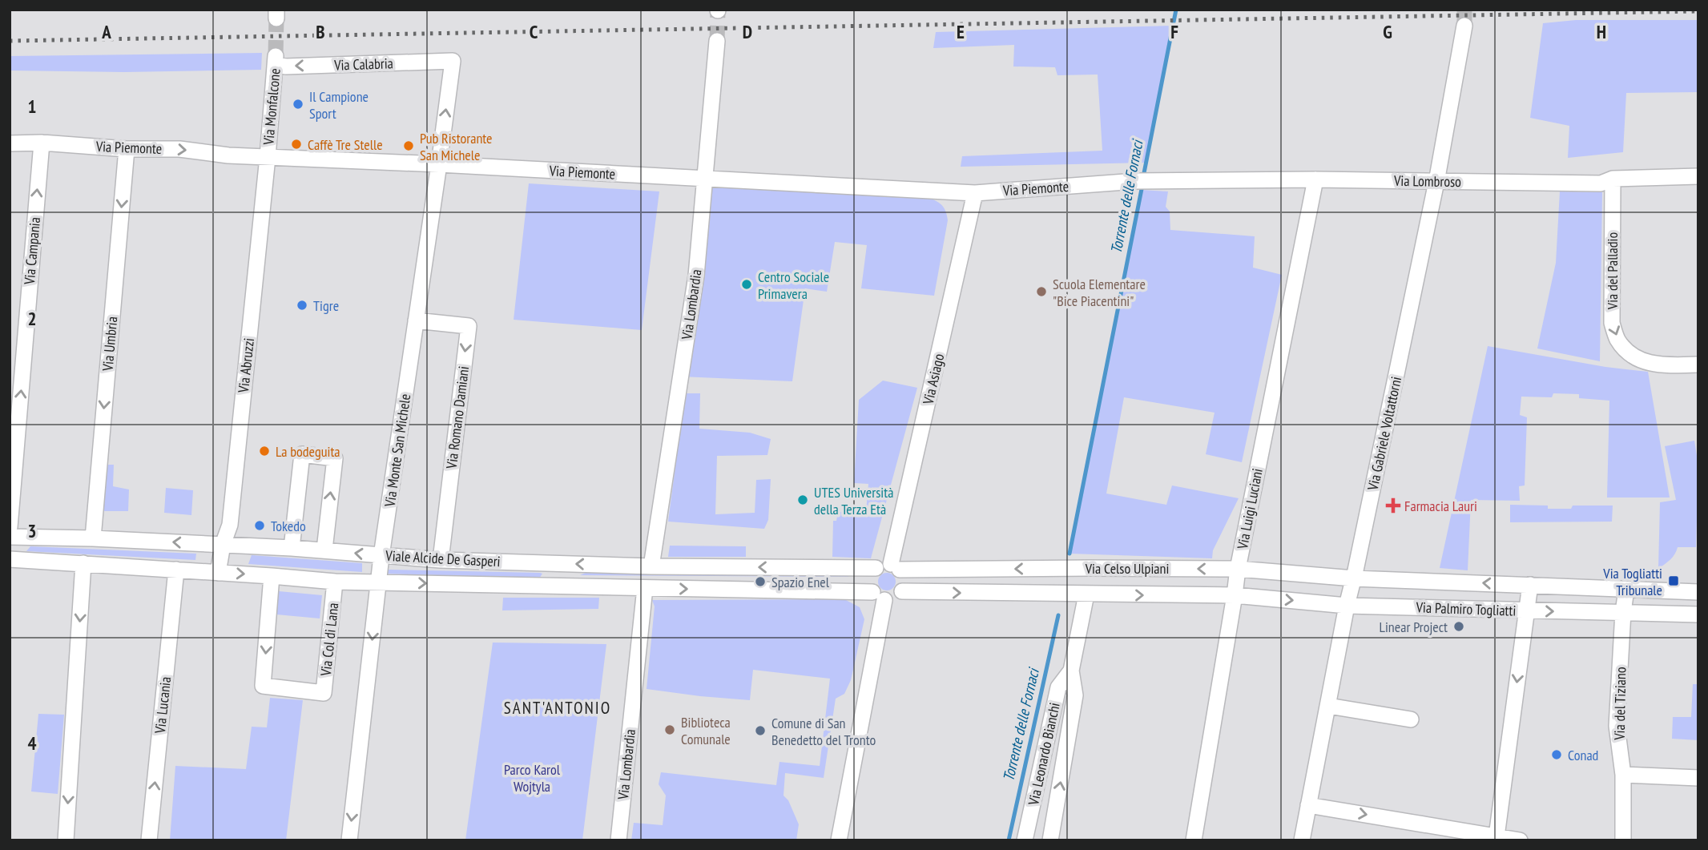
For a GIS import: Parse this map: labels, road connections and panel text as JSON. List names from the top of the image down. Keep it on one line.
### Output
{"streets":{"street":["Via Calabria","Via Monfalcone","Via Piemonte","Via Lombroso","Via Campania","Via del Palladio","Via Lombardia","Via Umbria","Via Abruzzi","Via Asiago","Via Romano Damiani","Via Gabriele Voltattorni","Via Monte San Michele","Via Luigi Luciani","Viale Alcide De Gasperi","Via Celso Ulpiani","Via Palmiro Togliatti","Via Col di Lana","Via del Tiziano","Via Lucania","Via Leonardo Bianchi"]},"crossings":[["Via Calabria","Via Monfalcone"],["Via Calabria","Via Monte San Michele"],["Via Monfalcone","Via Piemonte"],["Via Monfalcone","Via Abruzzi"],["Via Piemonte","Via Lombroso"],["Via Piemonte","Via Campania"],["Via Piemonte","Via Lombardia"],["Via Piemonte","Via Umbria"],["Via Piemonte","Via Abruzzi"],["Via Piemonte","Via Asiago"],["Via Piemonte","Via Monte San Michele"],["Via Lombroso","Via del Palladio"],["Via Lombroso","Via Gabriele Voltattorni"],["Via Lombroso","Via Luigi Luciani"],["Via Lombardia","Viale Alcide De Gasperi"],["Via Umbria","Viale Alcide De Gasperi"],["Via Abruzzi","Viale Alcide De Gasperi"],["Via Asiago","Viale Alcide De Gasperi"],["Via Asiago","Via Celso Ulpiani"],["Via Romano Damiani","Via Monte San Michele"],["Via Romano Damiani","Viale Alcide De Gasperi"],["Via Gabriele Voltattorni","Via Celso Ulpiani"],["Via Gabriele Voltattorni","Via Palmiro Togliatti"],["Via Monte San Michele","Viale Alcide De Gasperi"],["Via Luigi Luciani","Via Celso Ulpiani"],["Via Luigi Luciani","Via Palmiro Togliatti"],["Viale Alcide De Gasperi","Via Celso Ulpiani"],["Viale Alcide De Gasperi","Via Col di Lana"],["Viale Alcide De Gasperi","Via Lucania"],["Via Celso Ulpiani","Via Palmiro Togliatti"],["Via Celso Ulpiani","Via Leonardo Bianchi"],["Via Palmiro Togliatti","Via del Tiziano"]],"one_way":["Via Calabria","Via Campania","Via del Palladio","Via Umbria","Via Romano Damiani"],"districts":["SANT'ANTONIO"],"water":["Torrente delle Fornaci"],"parks":["Parco Karol Wojtyla"],"places":{"other":["Il Campione Sport","Caffè Tre Stelle","Pub Ristorante San Michele","Centro Sociale Primavera","Scuola Elementare \"Bice Piacentini\"","Tigre","La bodeguita","UTES Università della Terza Età","Tokedo","Spazio Enel","Linear Project","Biblioteca Comunale","Comune di San Benedetto del Tronto","Conad"],"health":["Farmacia Lauri"],"transit":["Via Togliatti Tribunale"]},"grid":{"columns":["A","B","C","D","E","F","G","H"],"rows":["1","2","3","4"]}}
